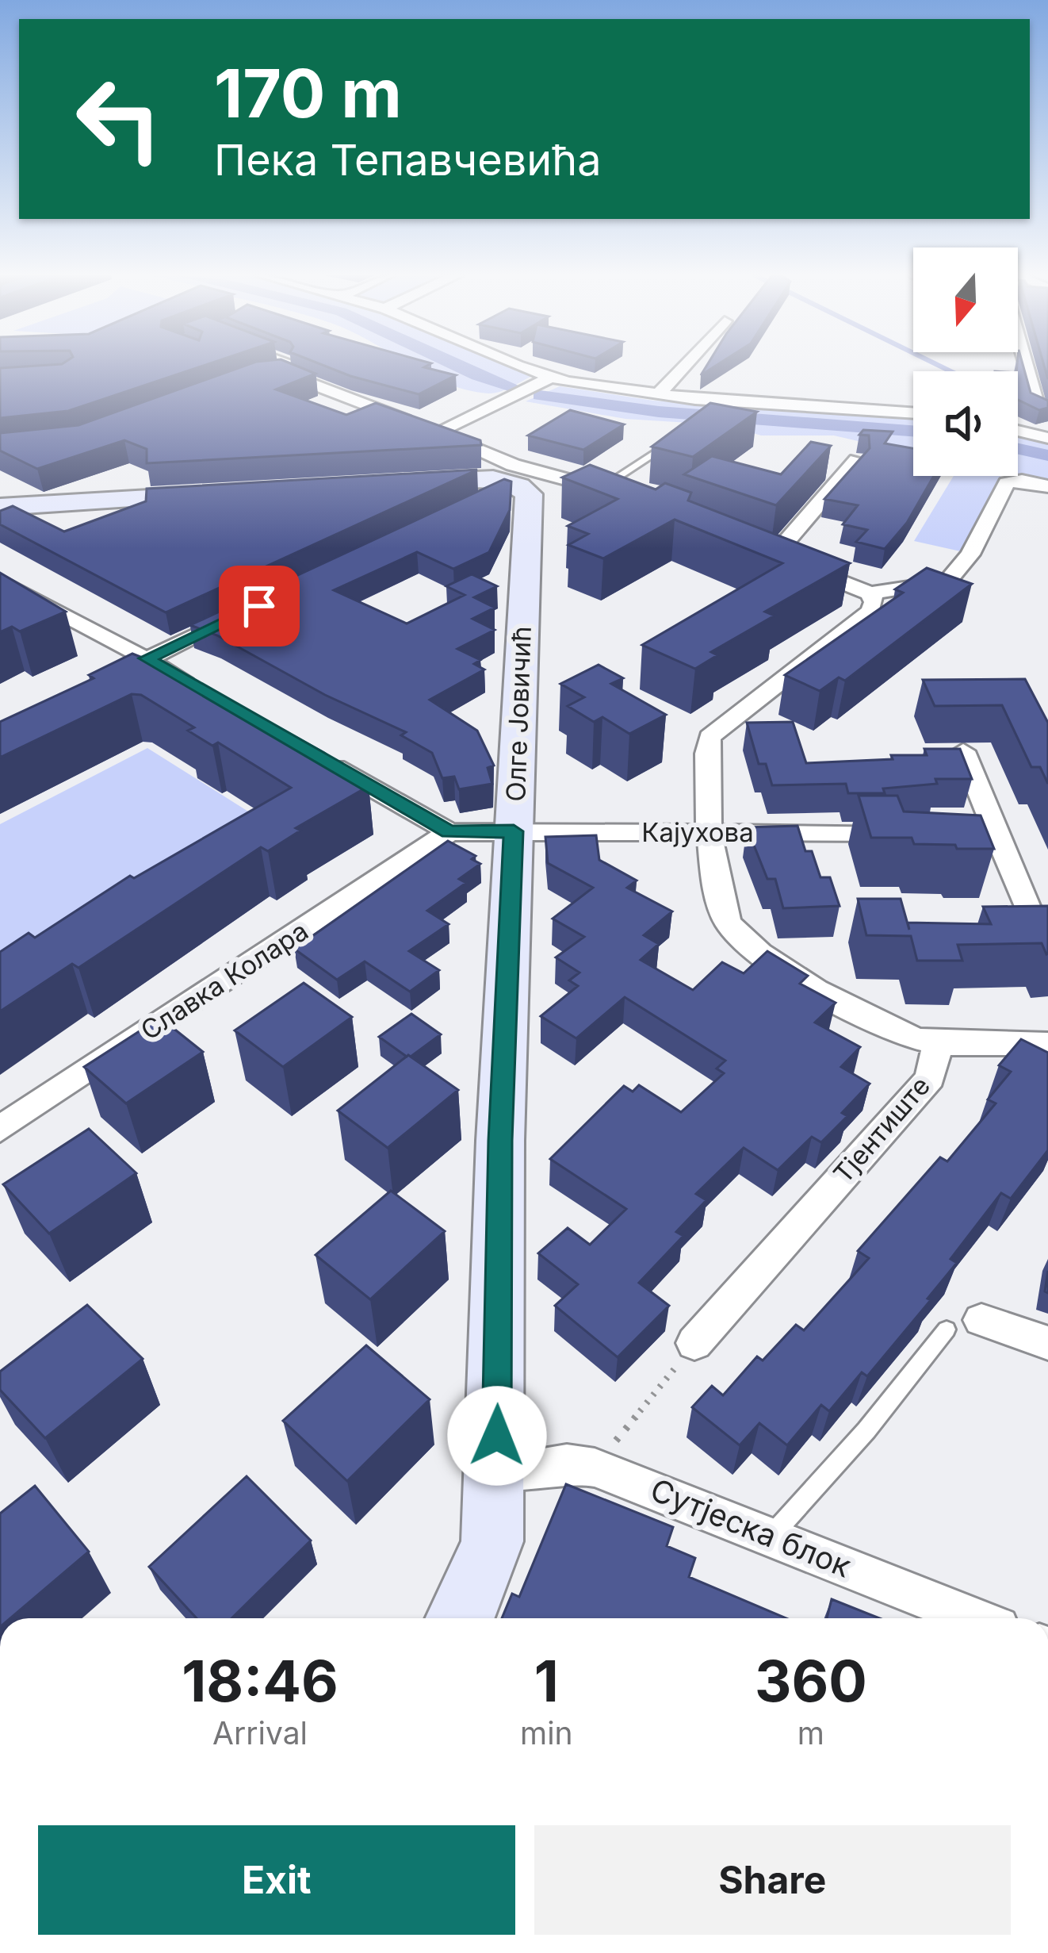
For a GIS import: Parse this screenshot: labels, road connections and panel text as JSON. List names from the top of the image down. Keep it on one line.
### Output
{"streets":{"street":["Олге Јовичић","Кајухова","Славка Колара","Тјентиште","Сутјеска блок"]},"crossings":[["Олге Јовичић","Кајухова"],["Олге Јовичић","Сутјеска блок"],["Кајухова","Славка Колара"],["Кајухова","Тјентиште"]],"north":"bottom","page":{"turn":["170 m","Пека Тепавчевића"],"eta":["18:46","Arrival","1","min","360","m"],"buttons":["Exit","Share"]}}
